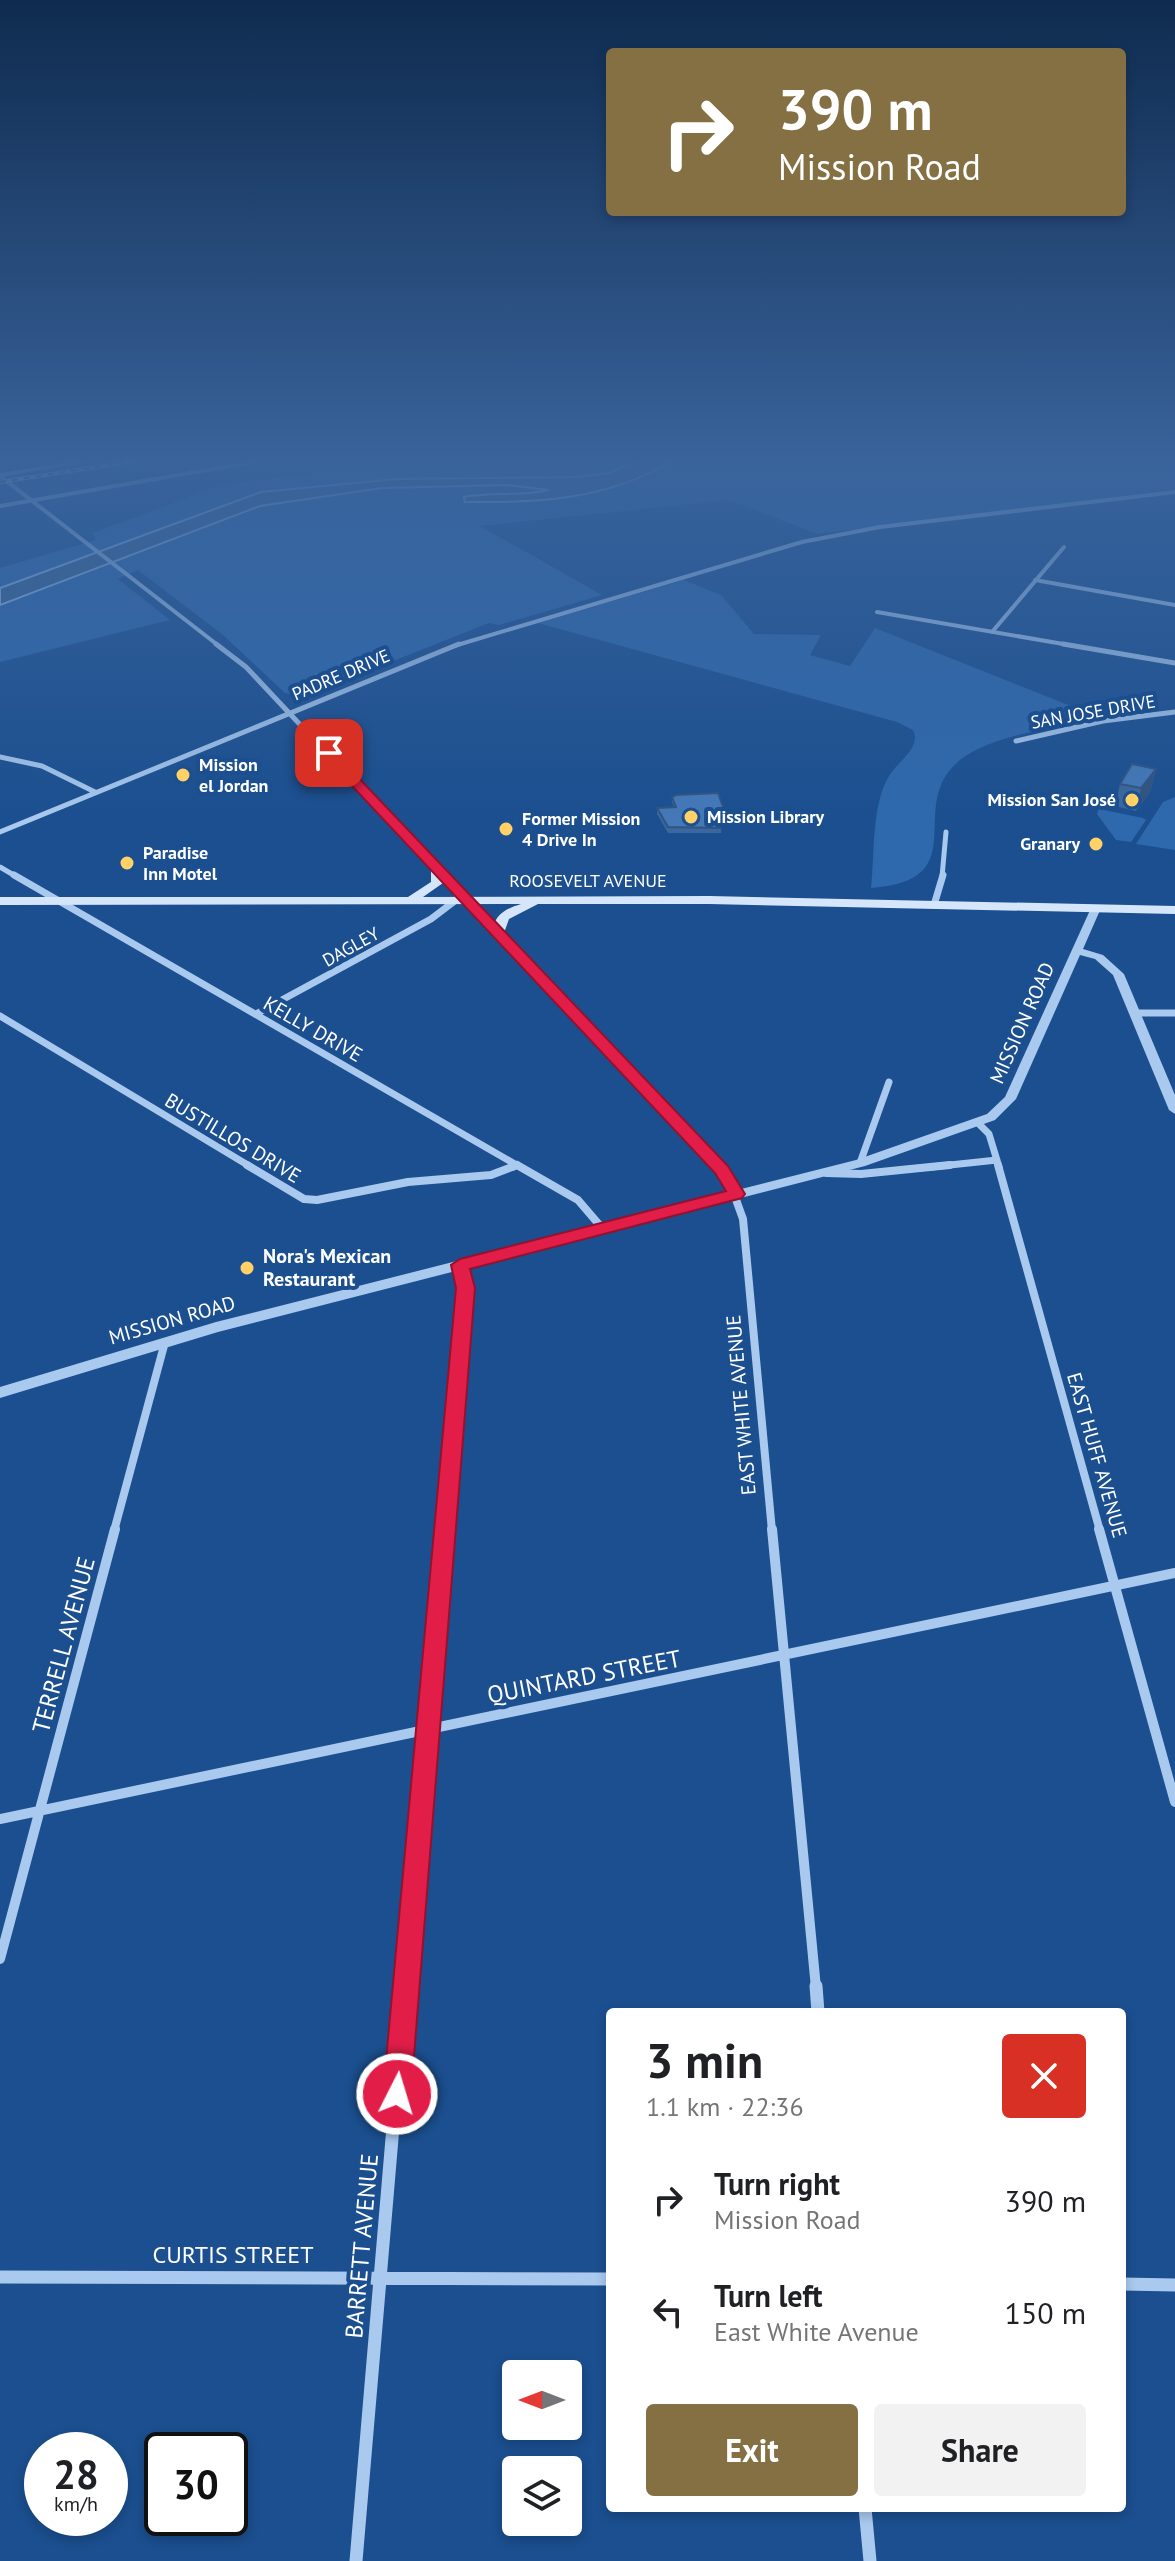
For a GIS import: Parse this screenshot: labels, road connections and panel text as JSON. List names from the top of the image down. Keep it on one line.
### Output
{"streets":{"main road":["ROOSEVELT AVENUE"],"street":["PADRE DRIVE","SAN JOSE DRIVE","DAGLEY","MISSION ROAD","KELLY DRIVE","BUSTILLOS DRIVE","EAST WHITE AVENUE","EAST HUFF AVENUE","TERRELL AVENUE","QUINTARD STREET","BARRETT AVENUE","CURTIS STREET"]},"crossings":[["PADRE DRIVE","EAST WHITE AVENUE"],["ROOSEVELT AVENUE","DAGLEY"],["ROOSEVELT AVENUE","MISSION ROAD"],["ROOSEVELT AVENUE","KELLY DRIVE"],["ROOSEVELT AVENUE","EAST WHITE AVENUE"],["DAGLEY","KELLY DRIVE"],["DAGLEY","EAST WHITE AVENUE"],["MISSION ROAD","KELLY DRIVE"],["MISSION ROAD","EAST WHITE AVENUE"],["MISSION ROAD","EAST HUFF AVENUE"],["MISSION ROAD","TERRELL AVENUE"],["MISSION ROAD","BARRETT AVENUE"],["KELLY DRIVE","BUSTILLOS DRIVE"],["EAST WHITE AVENUE","QUINTARD STREET"],["EAST HUFF AVENUE","QUINTARD STREET"],["TERRELL AVENUE","QUINTARD STREET"],["QUINTARD STREET","BARRETT AVENUE"],["BARRETT AVENUE","CURTIS STREET"]],"places":["Mission el Jordan","Mission San José","Mission Library","Former Mission 4 Drive In","Granary","Paradise Inn Motel","Nora's Mexican Restaurant"],"north":"left","page":{"turn":["390 m","Mission Road"],"heading":["3 min","1.1 km · 22:36"],"list":[{"name":"Turn right","note":"Mission Road","value":"390 m"},{"name":"Turn left","note":"East White Avenue","value":"150 m"}],"buttons":["Exit","Share"],"speed":"28 km/h","limit":"30"}}
